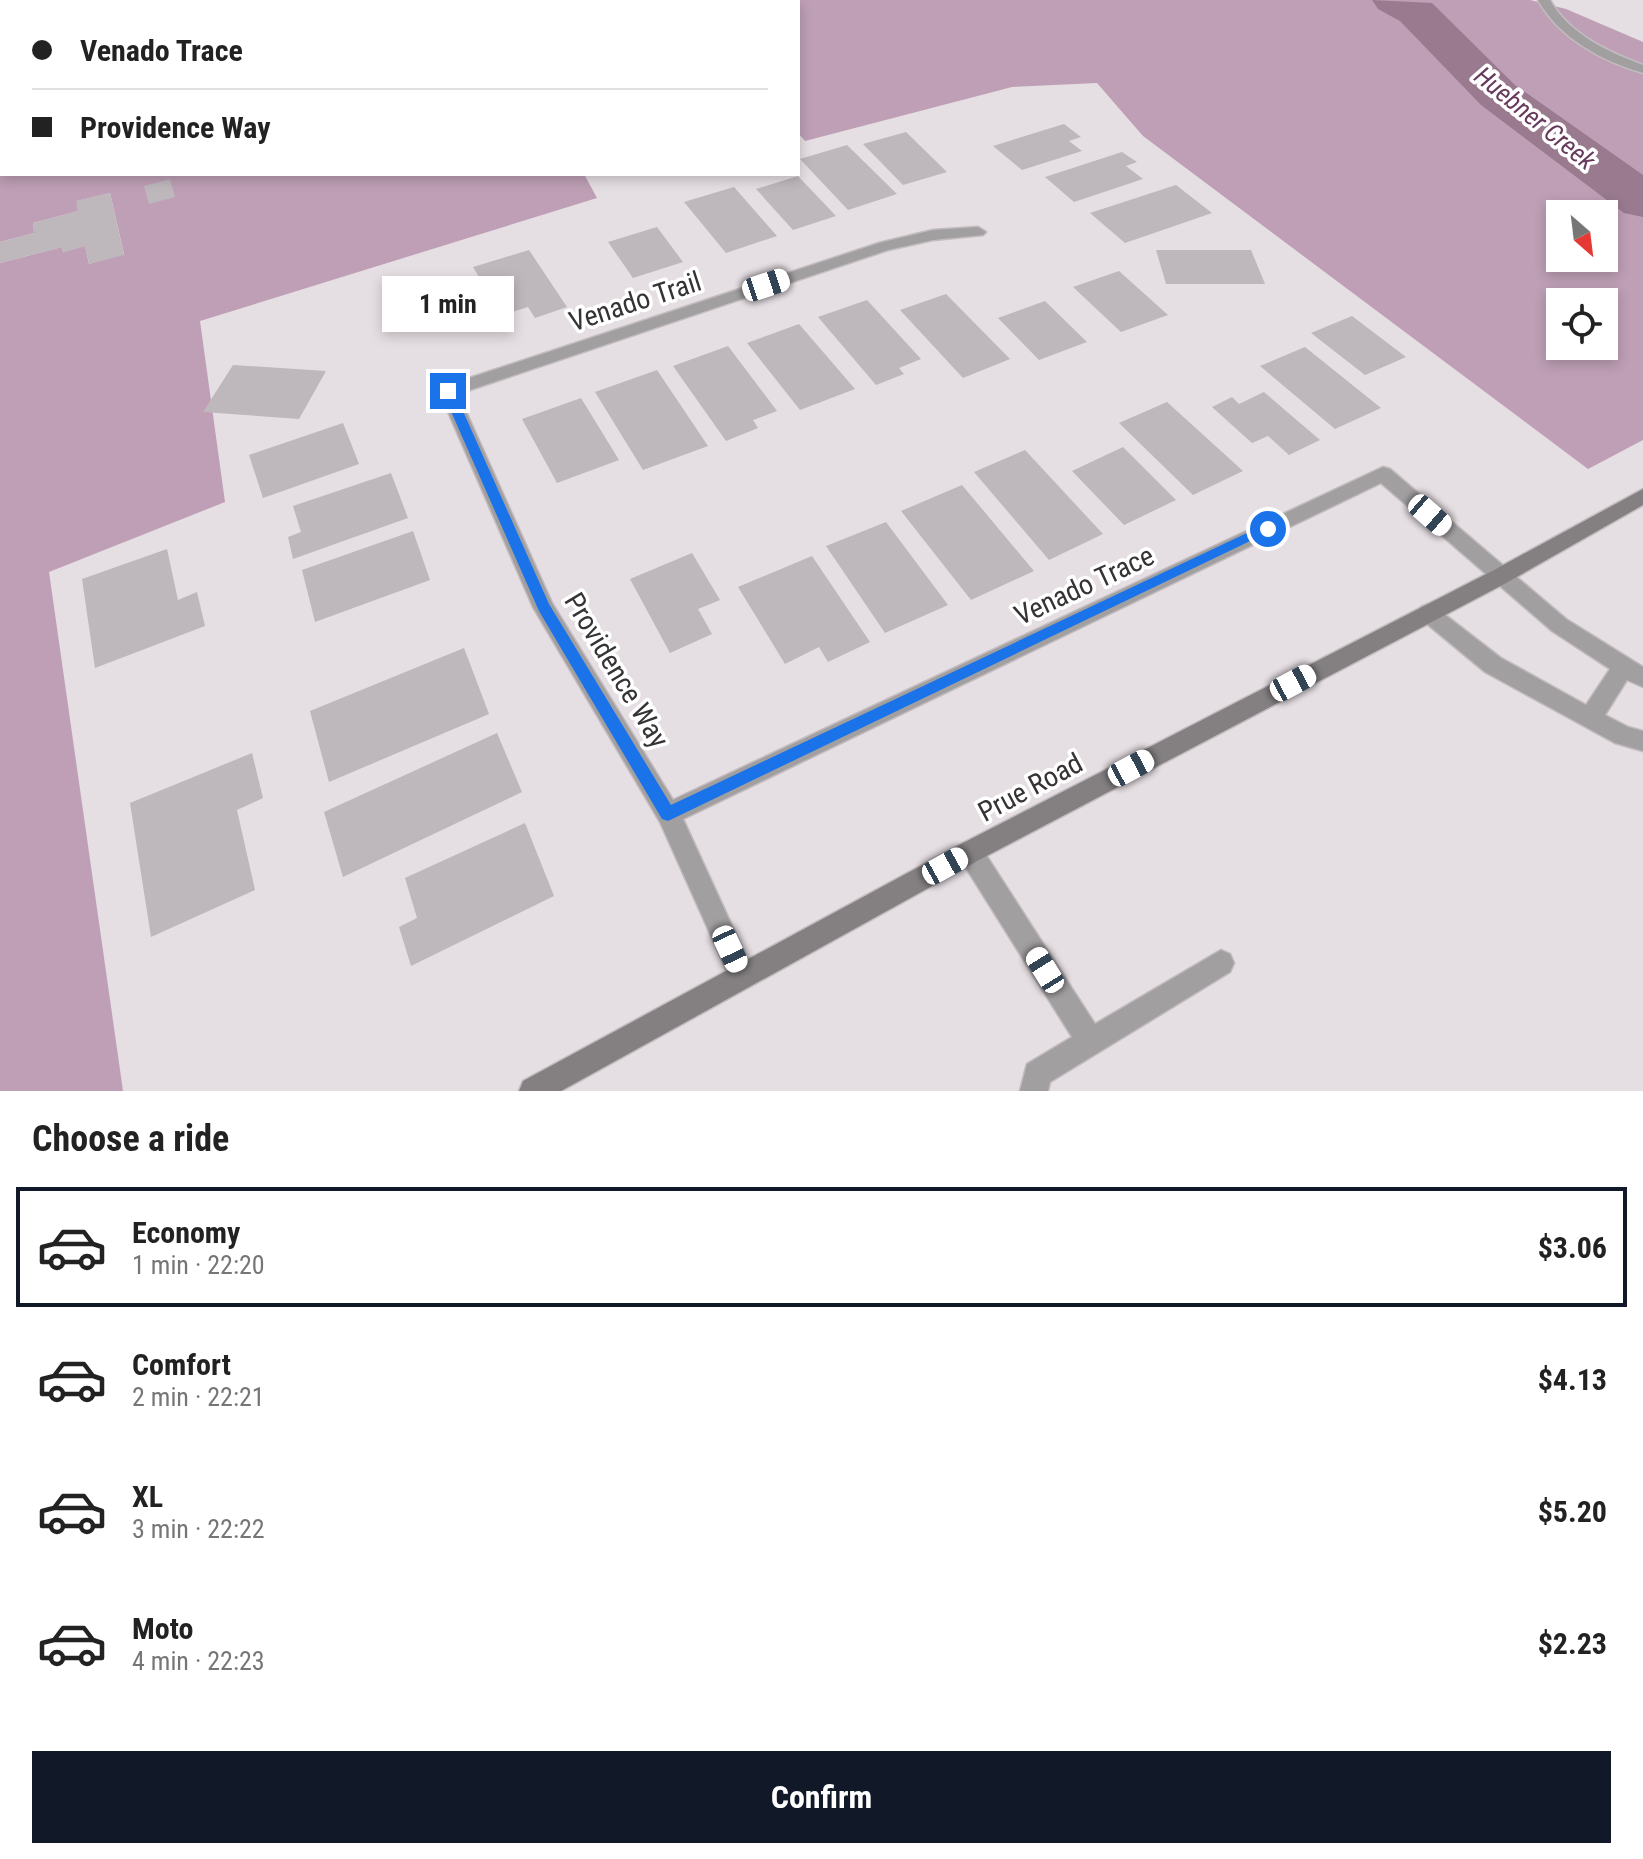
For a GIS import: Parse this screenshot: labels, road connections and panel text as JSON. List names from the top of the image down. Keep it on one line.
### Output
{"streets":{"main road":["Prue Road"],"street":["Venado Trail","Venado Trace","Providence Way"]},"crossings":[["Venado Trail","Providence Way"],["Venado Trace","Providence Way"],["Venado Trace","Prue Road"],["Providence Way","Prue Road"]],"water":["Huebner Creek"],"north":"bottom right","page":{"banner":["Venado Trace","Providence Way"],"bubble":"1 min","heading":"Choose a ride","list":[{"name":"Economy","note":"1 min · 22:20","value":"$3.06"},{"name":"Comfort","note":"2 min · 22:21","value":"$4.13"},{"name":"XL","note":"3 min · 22:22","value":"$5.20"},{"name":"Moto","note":"4 min · 22:23","value":"$2.23"}],"buttons":"Confirm"}}
